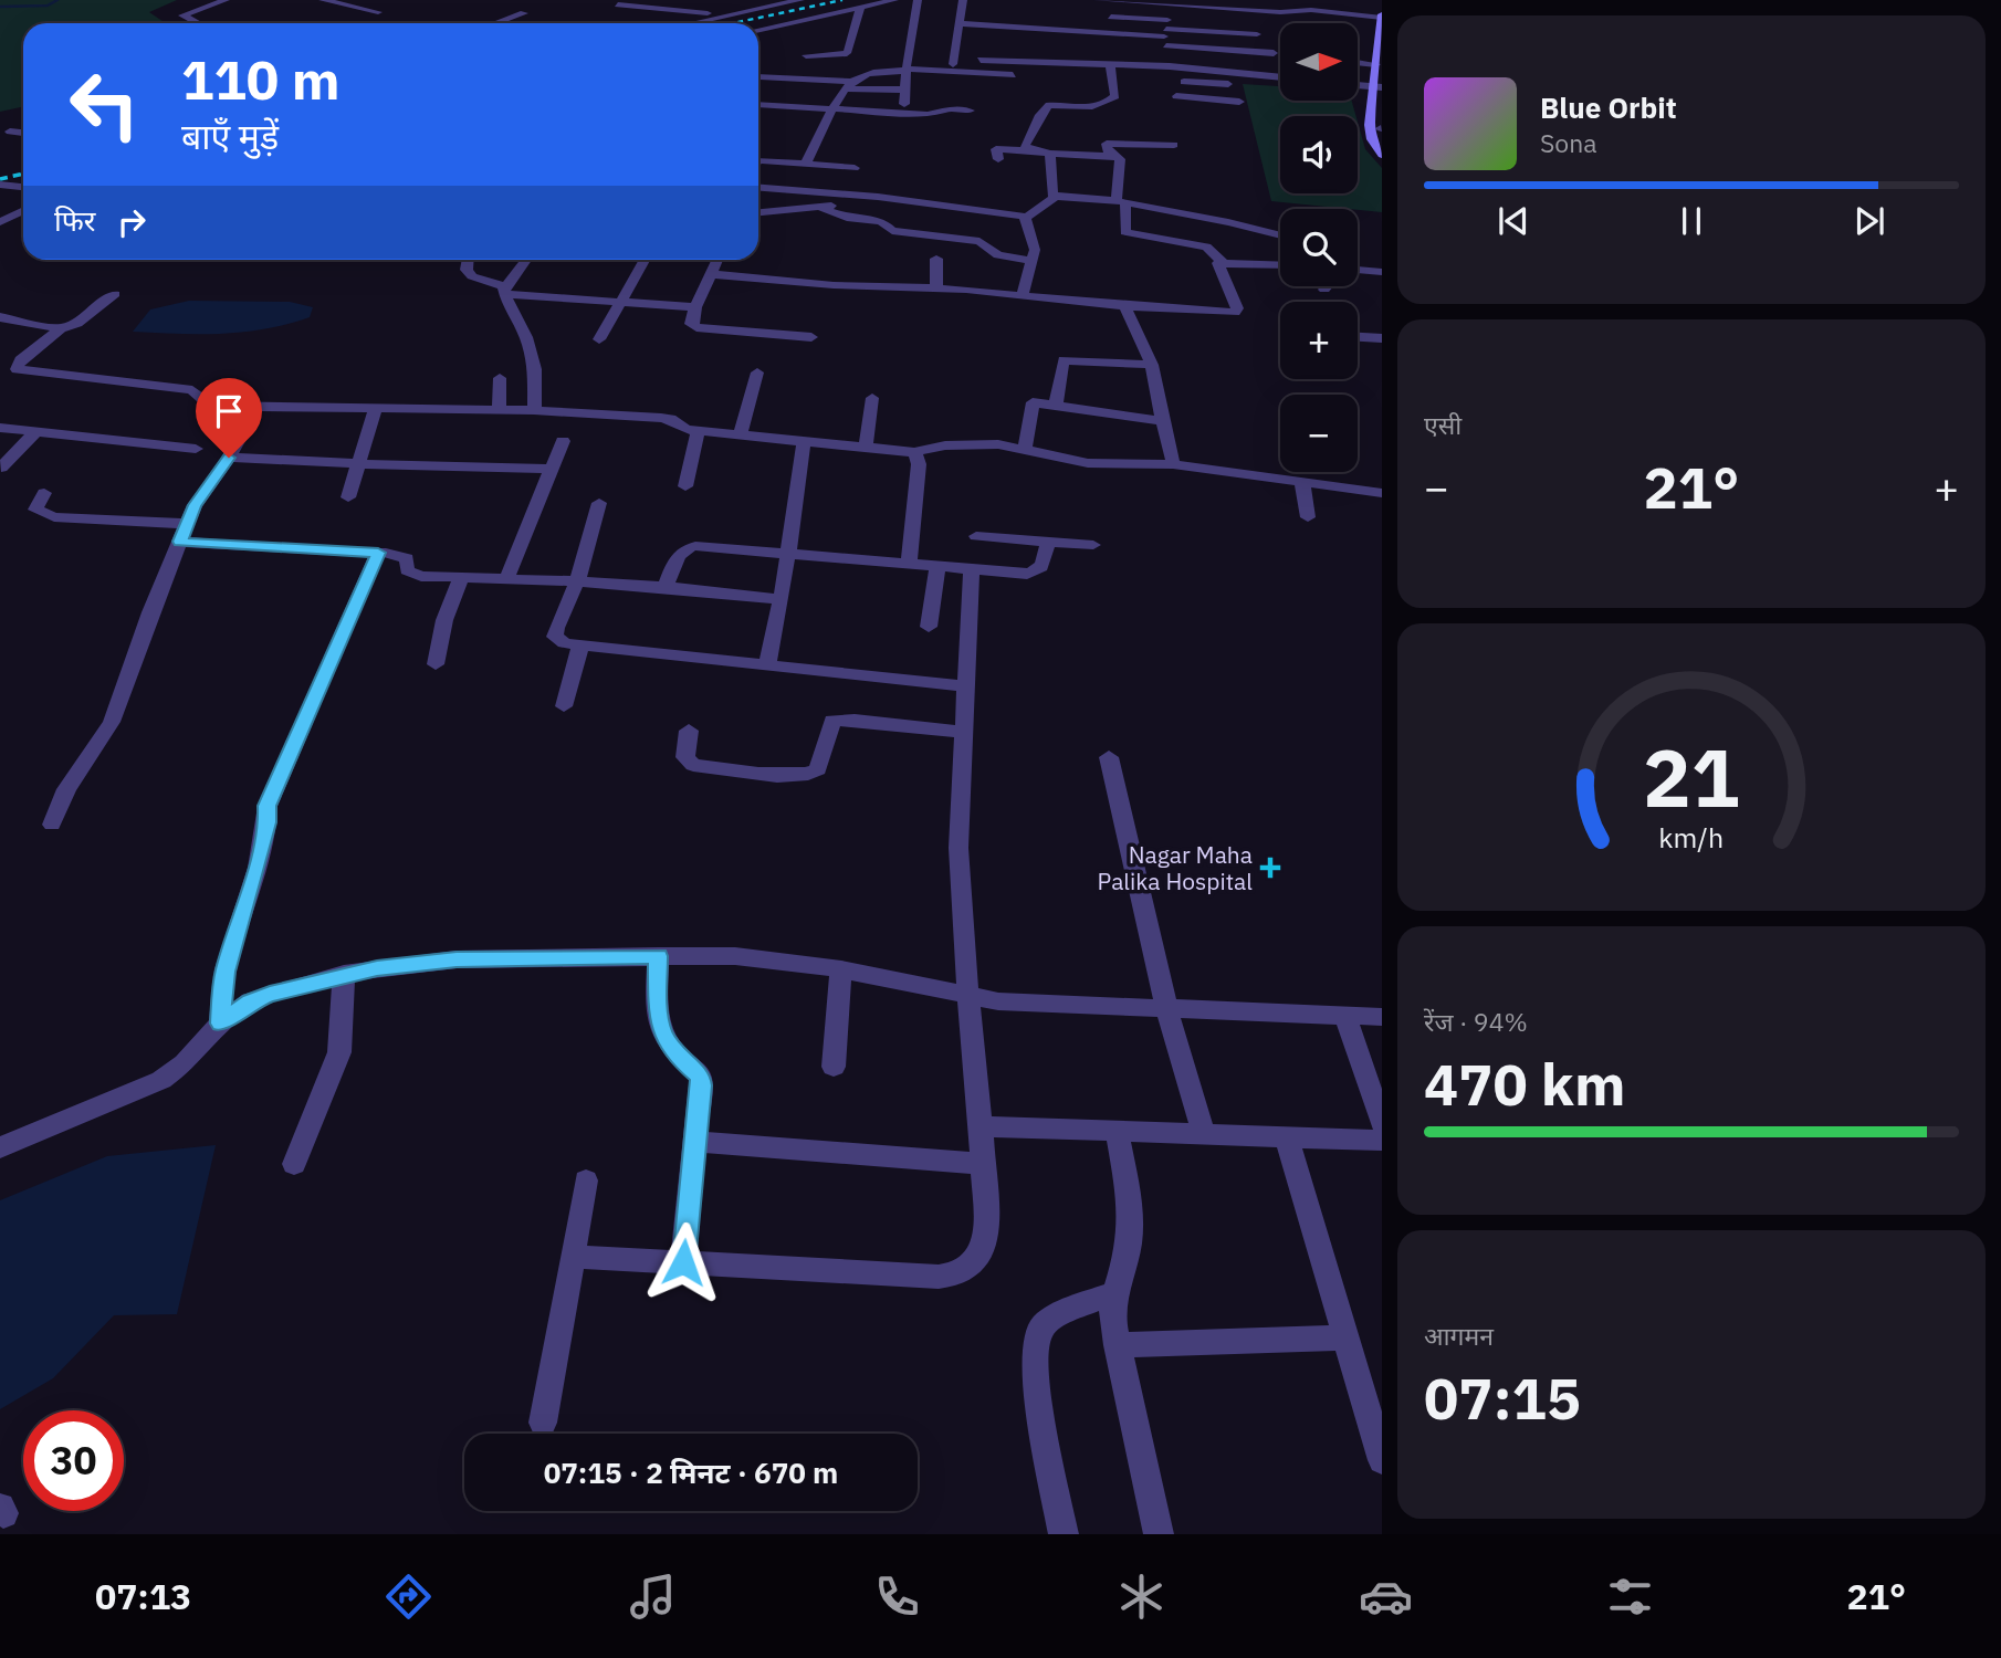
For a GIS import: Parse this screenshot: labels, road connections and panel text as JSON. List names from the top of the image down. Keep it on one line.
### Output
{"places":{"health":["Nagar Maha Palika Hospital"]},"north":"right","page":{"map_buttons":["+","−"],"turn":["110 m","बाएँ मुड़ें"],"song":["Blue Orbit","Sona"],"then":"फिर","tile":["एसी",["रेंज · 94%","470 km"],["आगमन","07:15"]],"heat":["−","21°","+"],"limit":"30","trip":"07:15 · 2 मिनट · 670 m","tabs":["07:13","21°"],"gauge":["21","km/h"]}}
